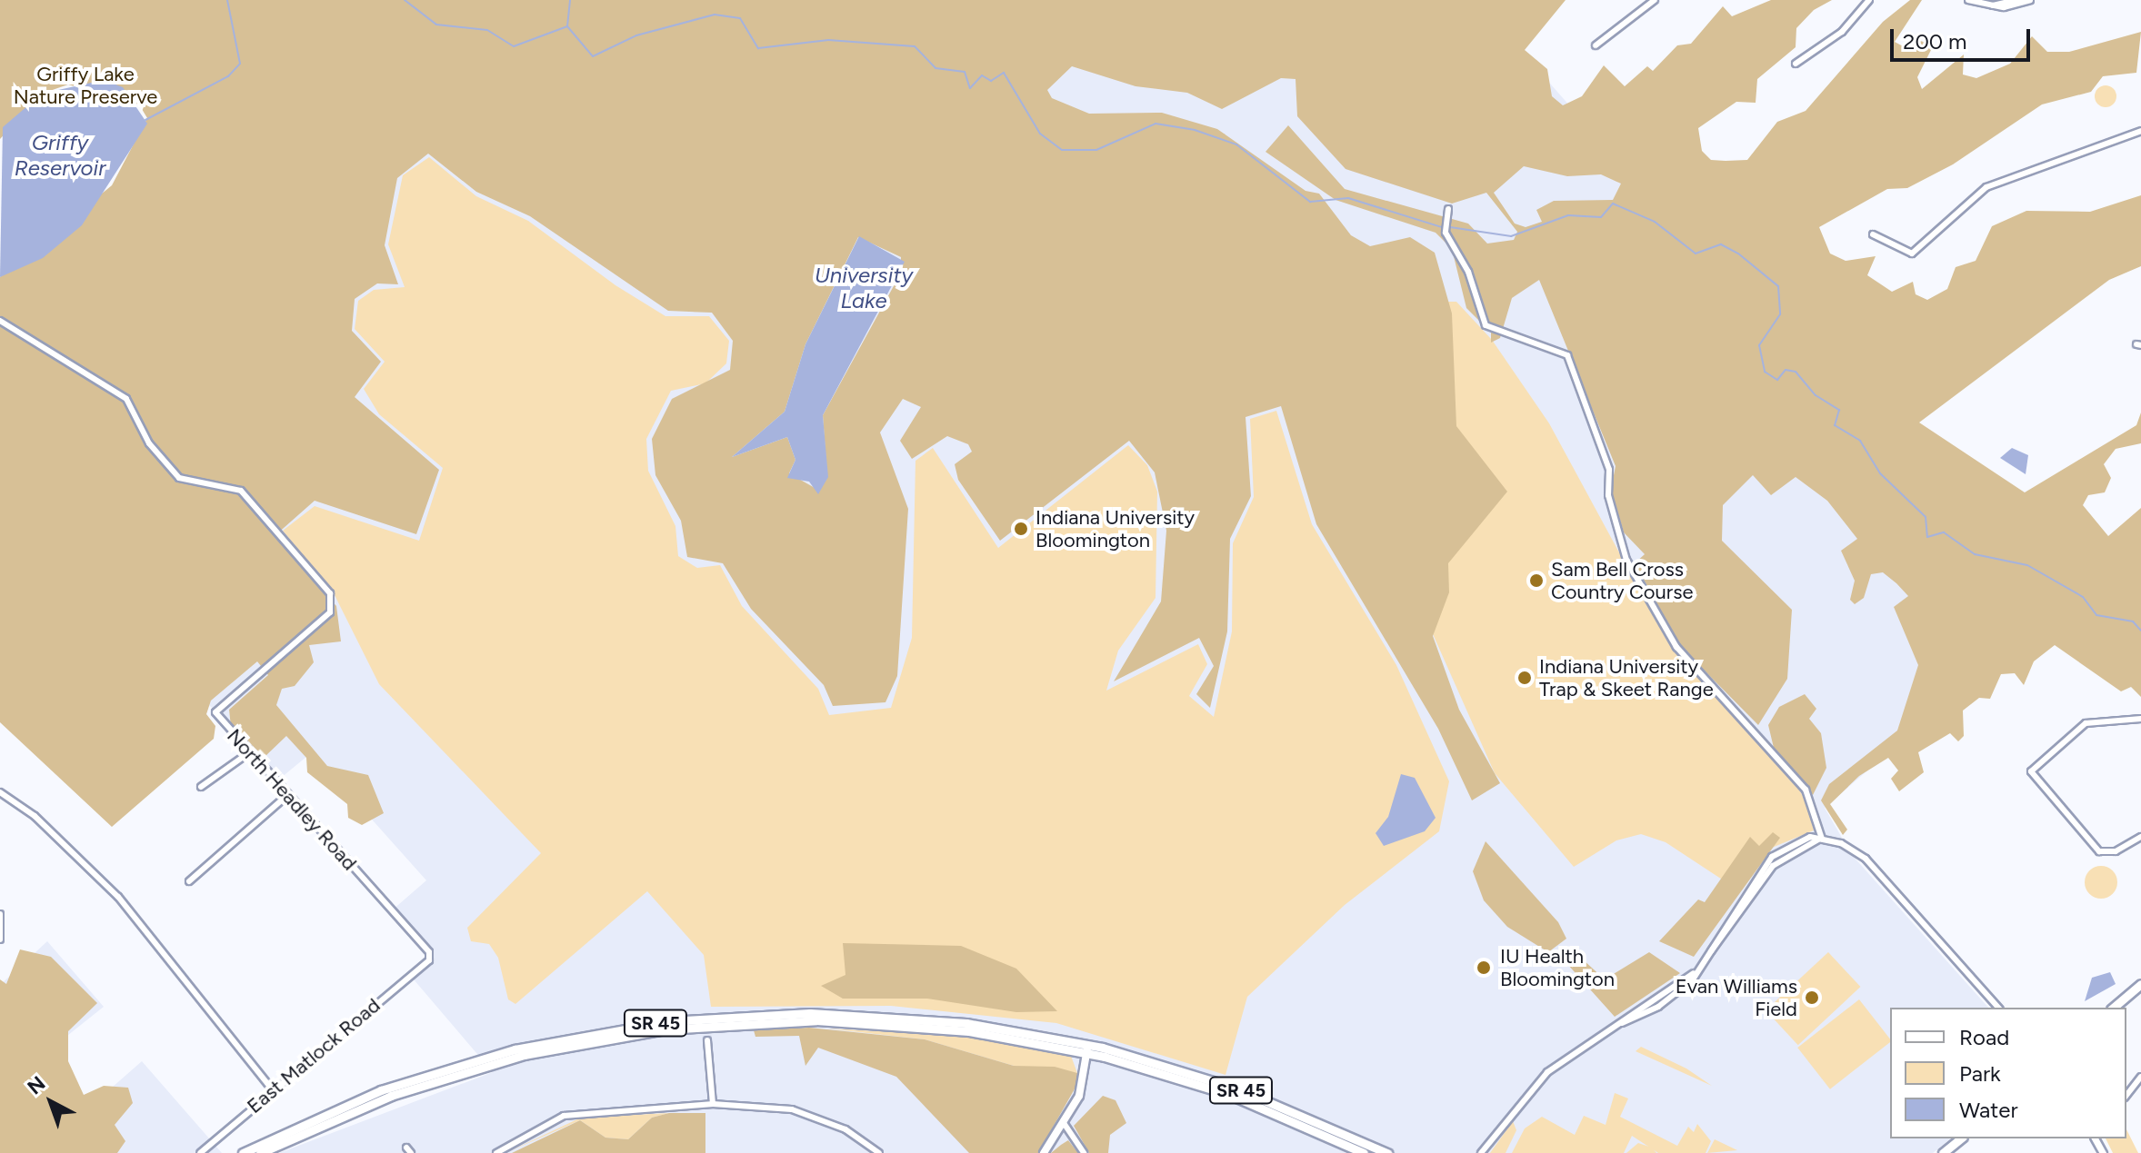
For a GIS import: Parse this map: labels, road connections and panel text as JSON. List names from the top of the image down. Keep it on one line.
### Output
{"streets":{"main road":["SR 45"],"street":["North Headley Road","East Matlock Road"]},"crossings":[["North Headley Road","East Matlock Road"]],"water":["Griffy Reservoir","University Lake"],"parks":["Griffy Lake Nature Preserve"],"places":["Indiana University Bloomington","Sam Bell Cross Country Course","Indiana University Trap & Skeet Range","IU Health Bloomington","Evan Williams Field"],"legend":["Road","Park","Water"],"scale_bar":"200 m","north":"top left"}
